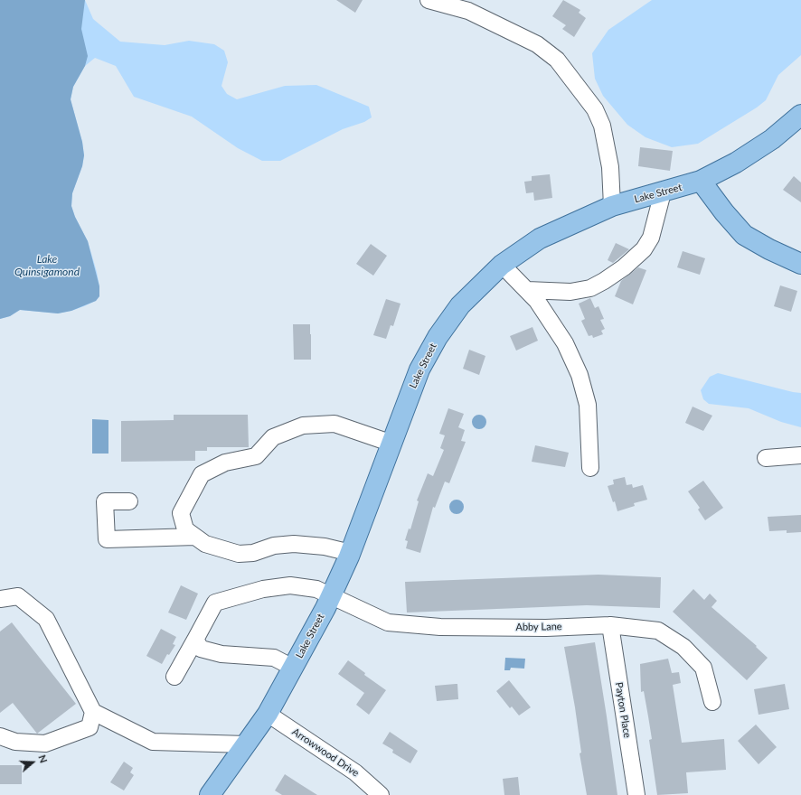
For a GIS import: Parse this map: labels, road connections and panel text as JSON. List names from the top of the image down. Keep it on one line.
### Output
{"streets":{"main road":["Lake Street"],"street":["Abby Lane","Payton Place","Arrowwood Drive"]},"crossings":[["Lake Street","Abby Lane"],["Lake Street","Arrowwood Drive"],["Abby Lane","Payton Place"]],"water":["Lake Quinsigamond"],"north":"right"}
